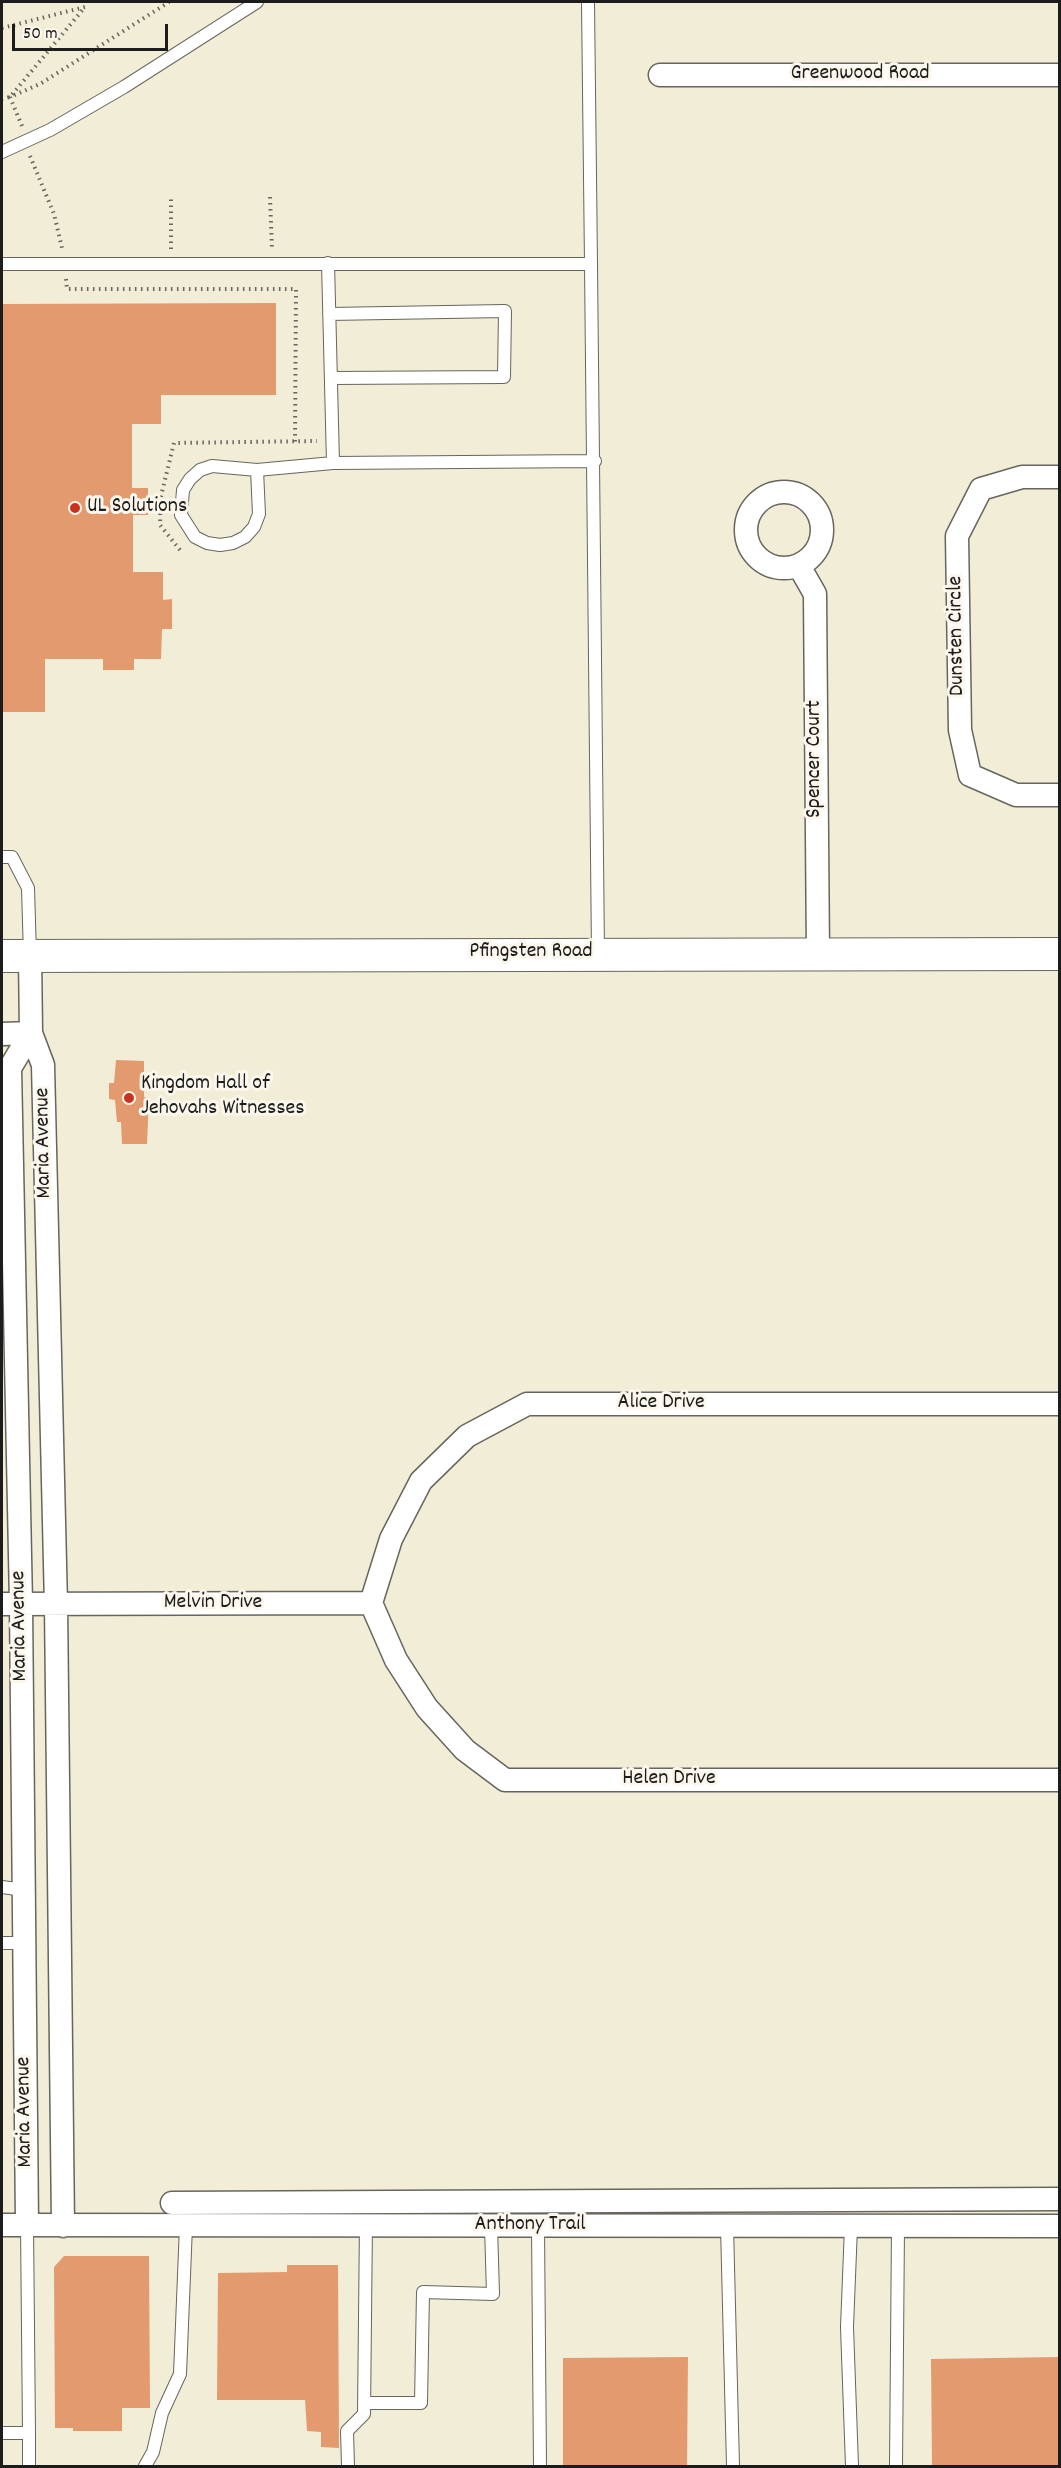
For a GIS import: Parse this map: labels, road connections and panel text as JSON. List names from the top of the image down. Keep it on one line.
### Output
{"streets":{"main road":["Pfingsten Road"],"street":["Greenwood Road","Dunsten Circle","Spencer Court","Maria Avenue","Alice Drive","Melvin Drive","Helen Drive","Anthony Trail"]},"crossings":[["Spencer Court","Pfingsten Road"],["Pfingsten Road","Maria Avenue"],["Maria Avenue","Melvin Drive"],["Maria Avenue","Anthony Trail"],["Alice Drive","Melvin Drive"],["Alice Drive","Helen Drive"],["Melvin Drive","Helen Drive"]],"places":["UL Solutions","Kingdom Hall of Jehovahs Witnesses"],"scale_bar":"50 m"}
